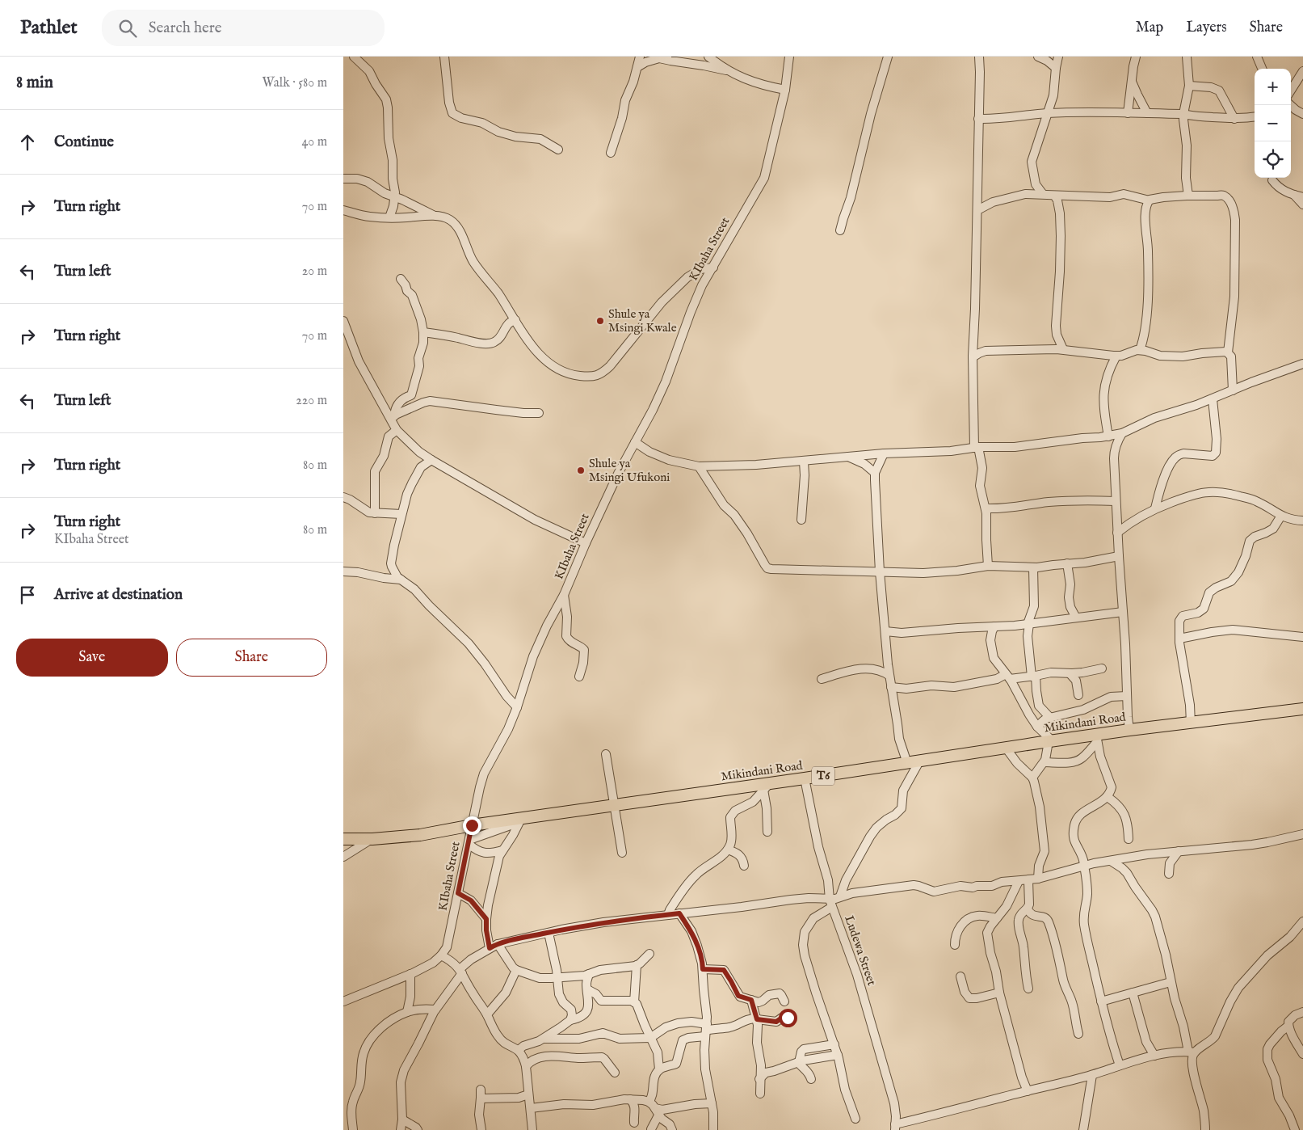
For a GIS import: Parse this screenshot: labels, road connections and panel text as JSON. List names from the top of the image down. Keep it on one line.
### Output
{"streets":{"highway":["Mikindani Road","T6"],"street":["KIbaha Street","Ludewa Street"]},"crossings":[["KIbaha Street","Mikindani Road"],["Mikindani Road","Ludewa Street"]],"places":["Shule ya Msingi Kwale","Shule ya Msingi Ufukoni"],"page":{"header":"Pathlet","search":"Search here","nav":["Map","Layers","Share"],"heading":["8 min","Walk · 580 m"],"map_buttons":["+","−"],"list":[["Continue","40 m"],["Turn right","70 m"],["Turn left","20 m"],["Turn right","70 m"],["Turn left","220 m"],["Turn right","80 m"],["Turn right","KIbaha Street","80 m"],"Arrive at destination"],"buttons":["Save","Share"]}}
